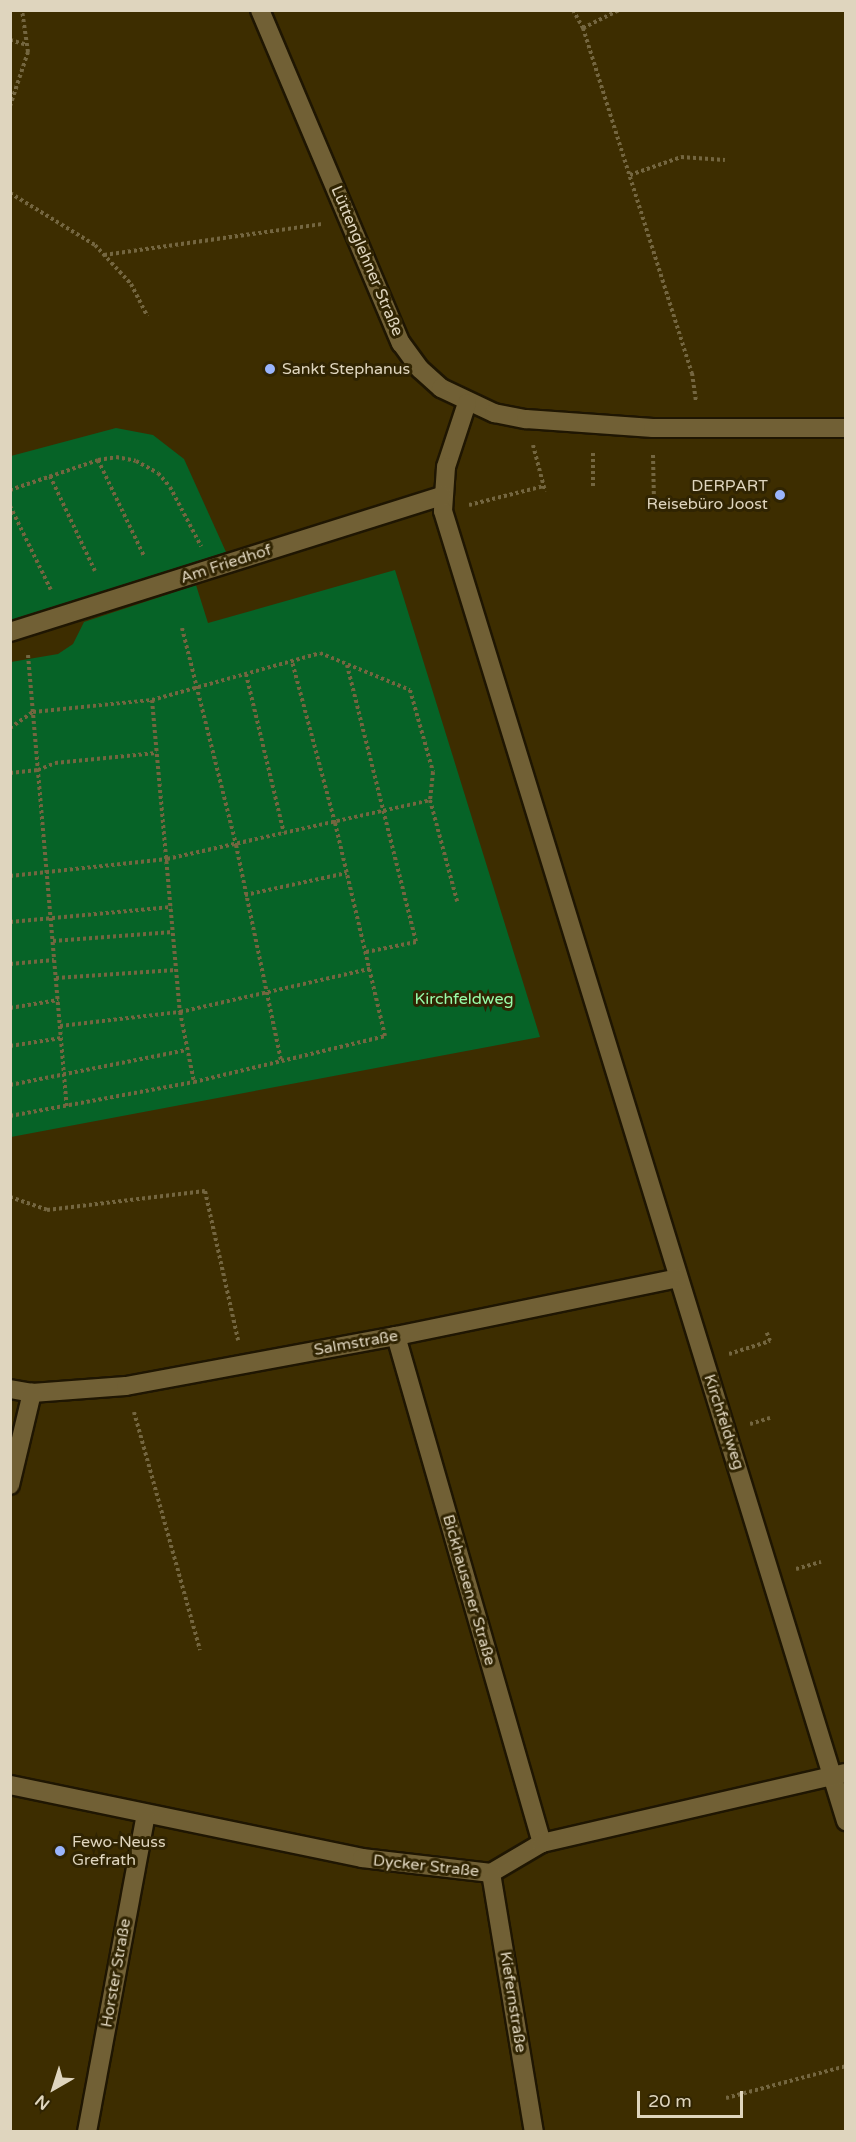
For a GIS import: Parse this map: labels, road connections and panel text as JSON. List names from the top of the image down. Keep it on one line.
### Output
{"streets":{"street":["Lüttenglehner Straße","Am Friedhof","Salmstraße","Kirchfeldweg","Bickhausener Straße","Dycker Straße","Horster Straße","Kiefernstraße"]},"crossings":[["Lüttenglehner Straße","Kirchfeldweg"],["Am Friedhof","Kirchfeldweg"],["Salmstraße","Kirchfeldweg"],["Salmstraße","Bickhausener Straße"],["Kirchfeldweg","Dycker Straße"],["Bickhausener Straße","Dycker Straße"],["Dycker Straße","Horster Straße"],["Dycker Straße","Kiefernstraße"]],"parks":["Kirchfeldweg"],"places":["Sankt Stephanus","DERPART Reisebüro Joost","Fewo-Neuss Grefrath"],"scale_bar":"20 m","north":"bottom left"}
